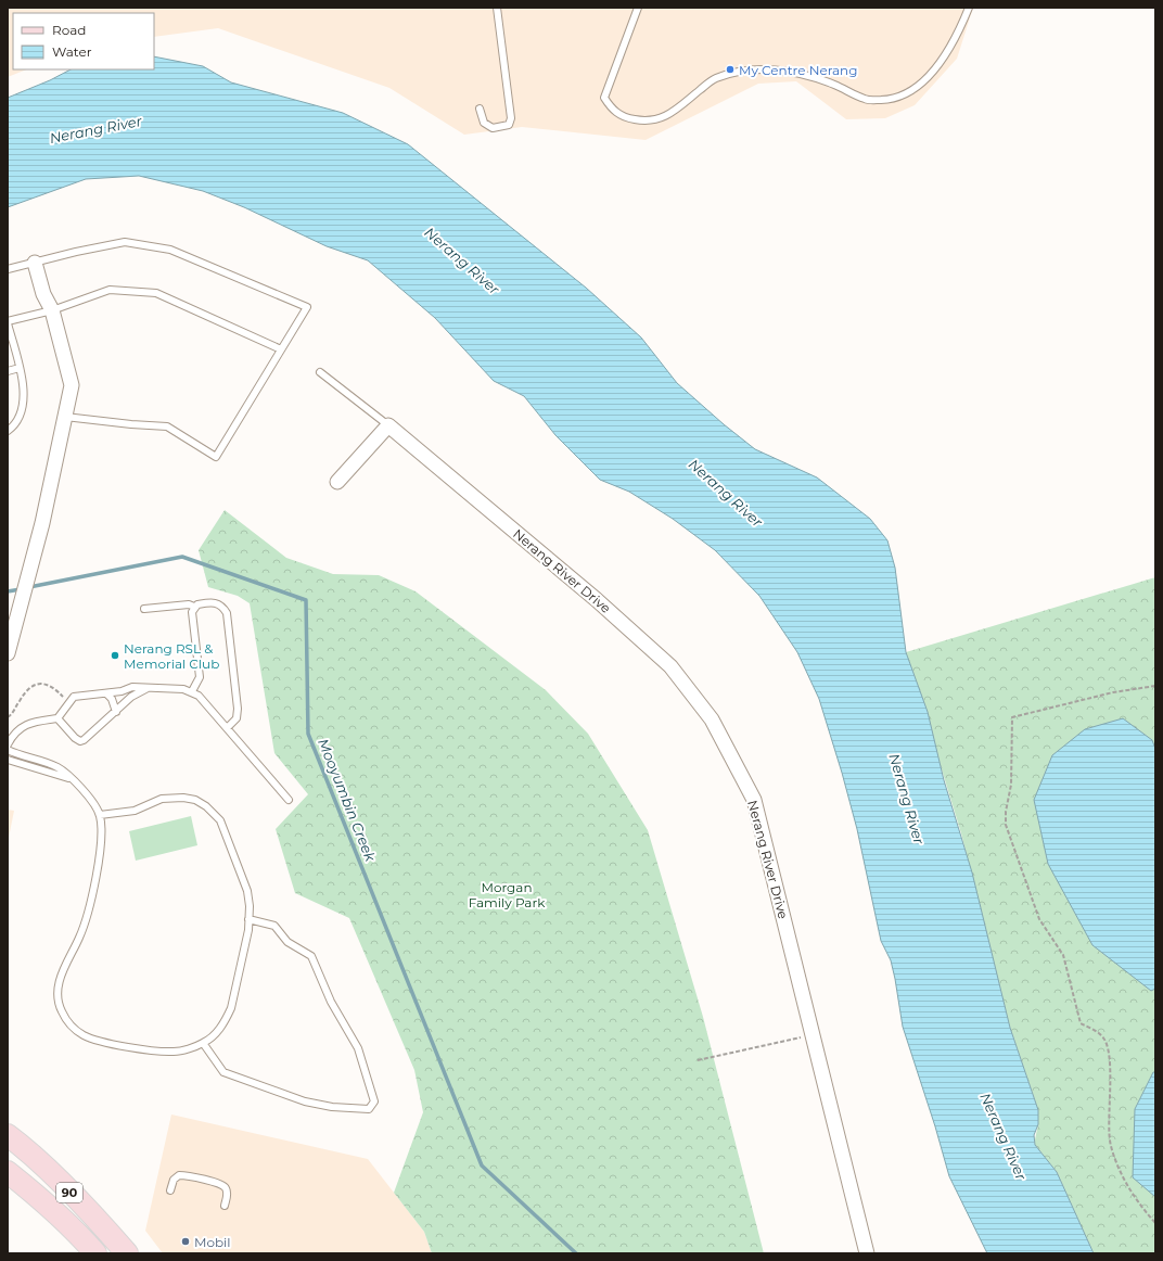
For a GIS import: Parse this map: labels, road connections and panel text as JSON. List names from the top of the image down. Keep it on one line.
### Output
{"streets":{"main road":["90"],"street":["Nerang River Drive"]},"water":["Nerang River","Mooyumbin Creek"],"parks":["Morgan Family Park"],"places":["My Centre Nerang","Nerang RSL & Memorial Club","Mobil"],"legend":["Road","Water"]}
